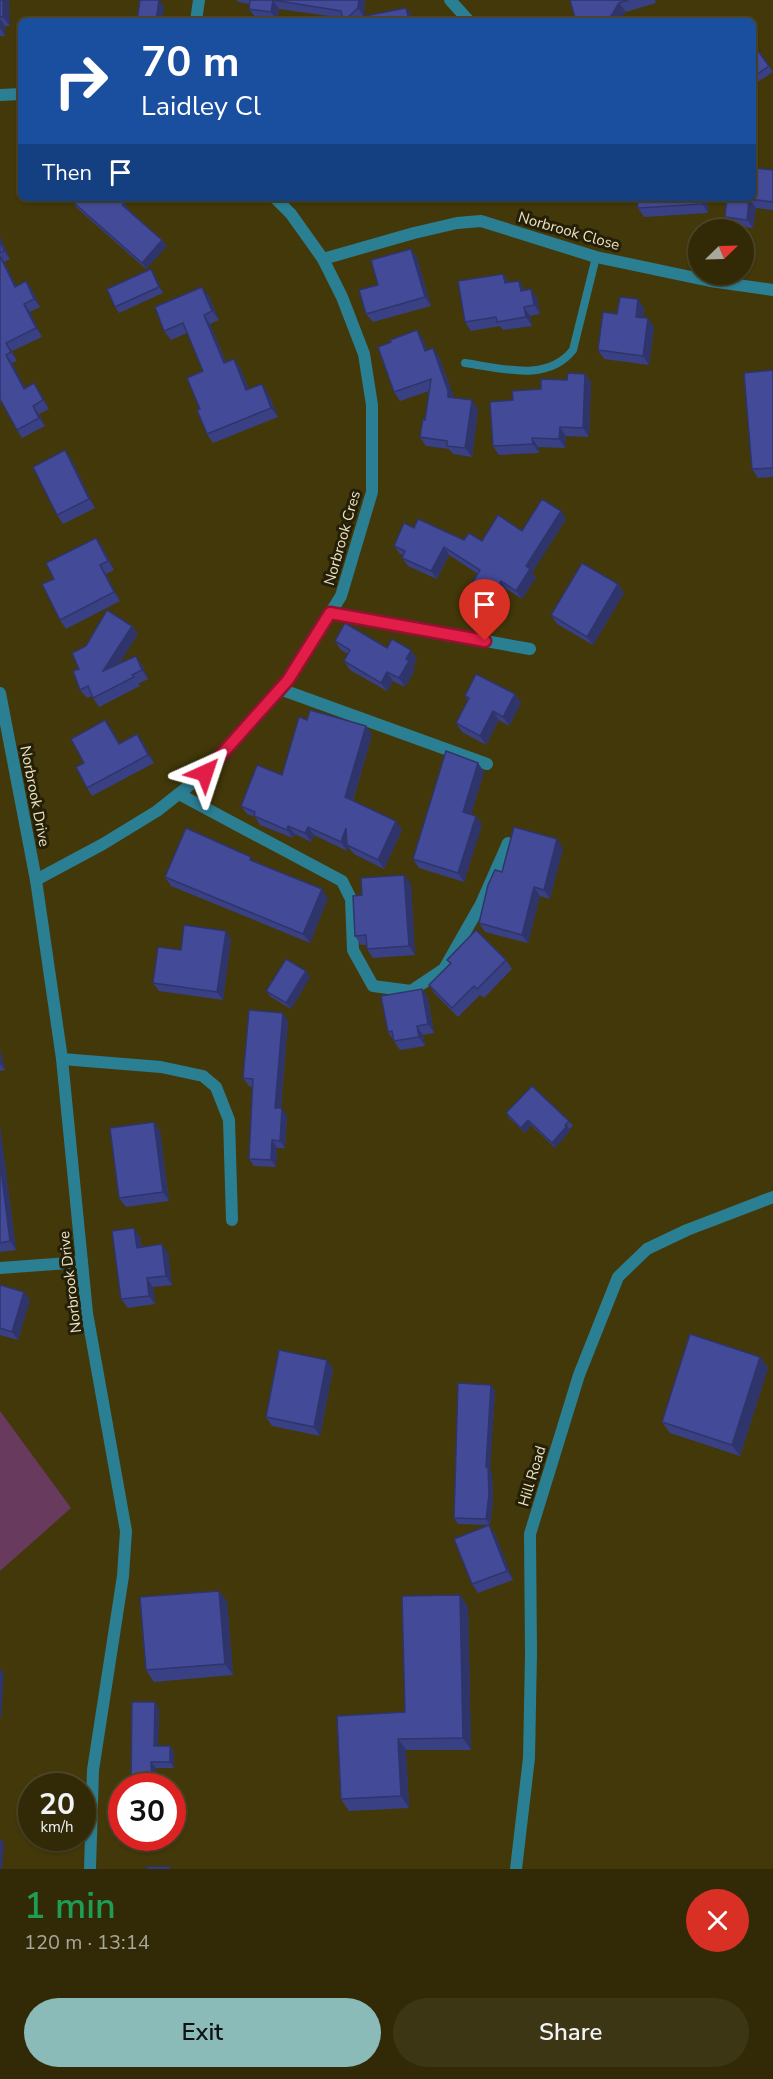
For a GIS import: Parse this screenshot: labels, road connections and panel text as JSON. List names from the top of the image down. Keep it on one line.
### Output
{"streets":{"street":["Norbrook Close","Norbrook Cres","Norbrook Drive","Hill Road"]},"crossings":[["Norbrook Close","Norbrook Cres"],["Norbrook Cres","Norbrook Drive"]],"north":"top right","page":{"turn":["70 m","Laidley Cl"],"then":"Then","speed":"20 km/h","limit":"30","heading":["1 min","120 m · 13:14"],"buttons":["Exit","Share"]}}
